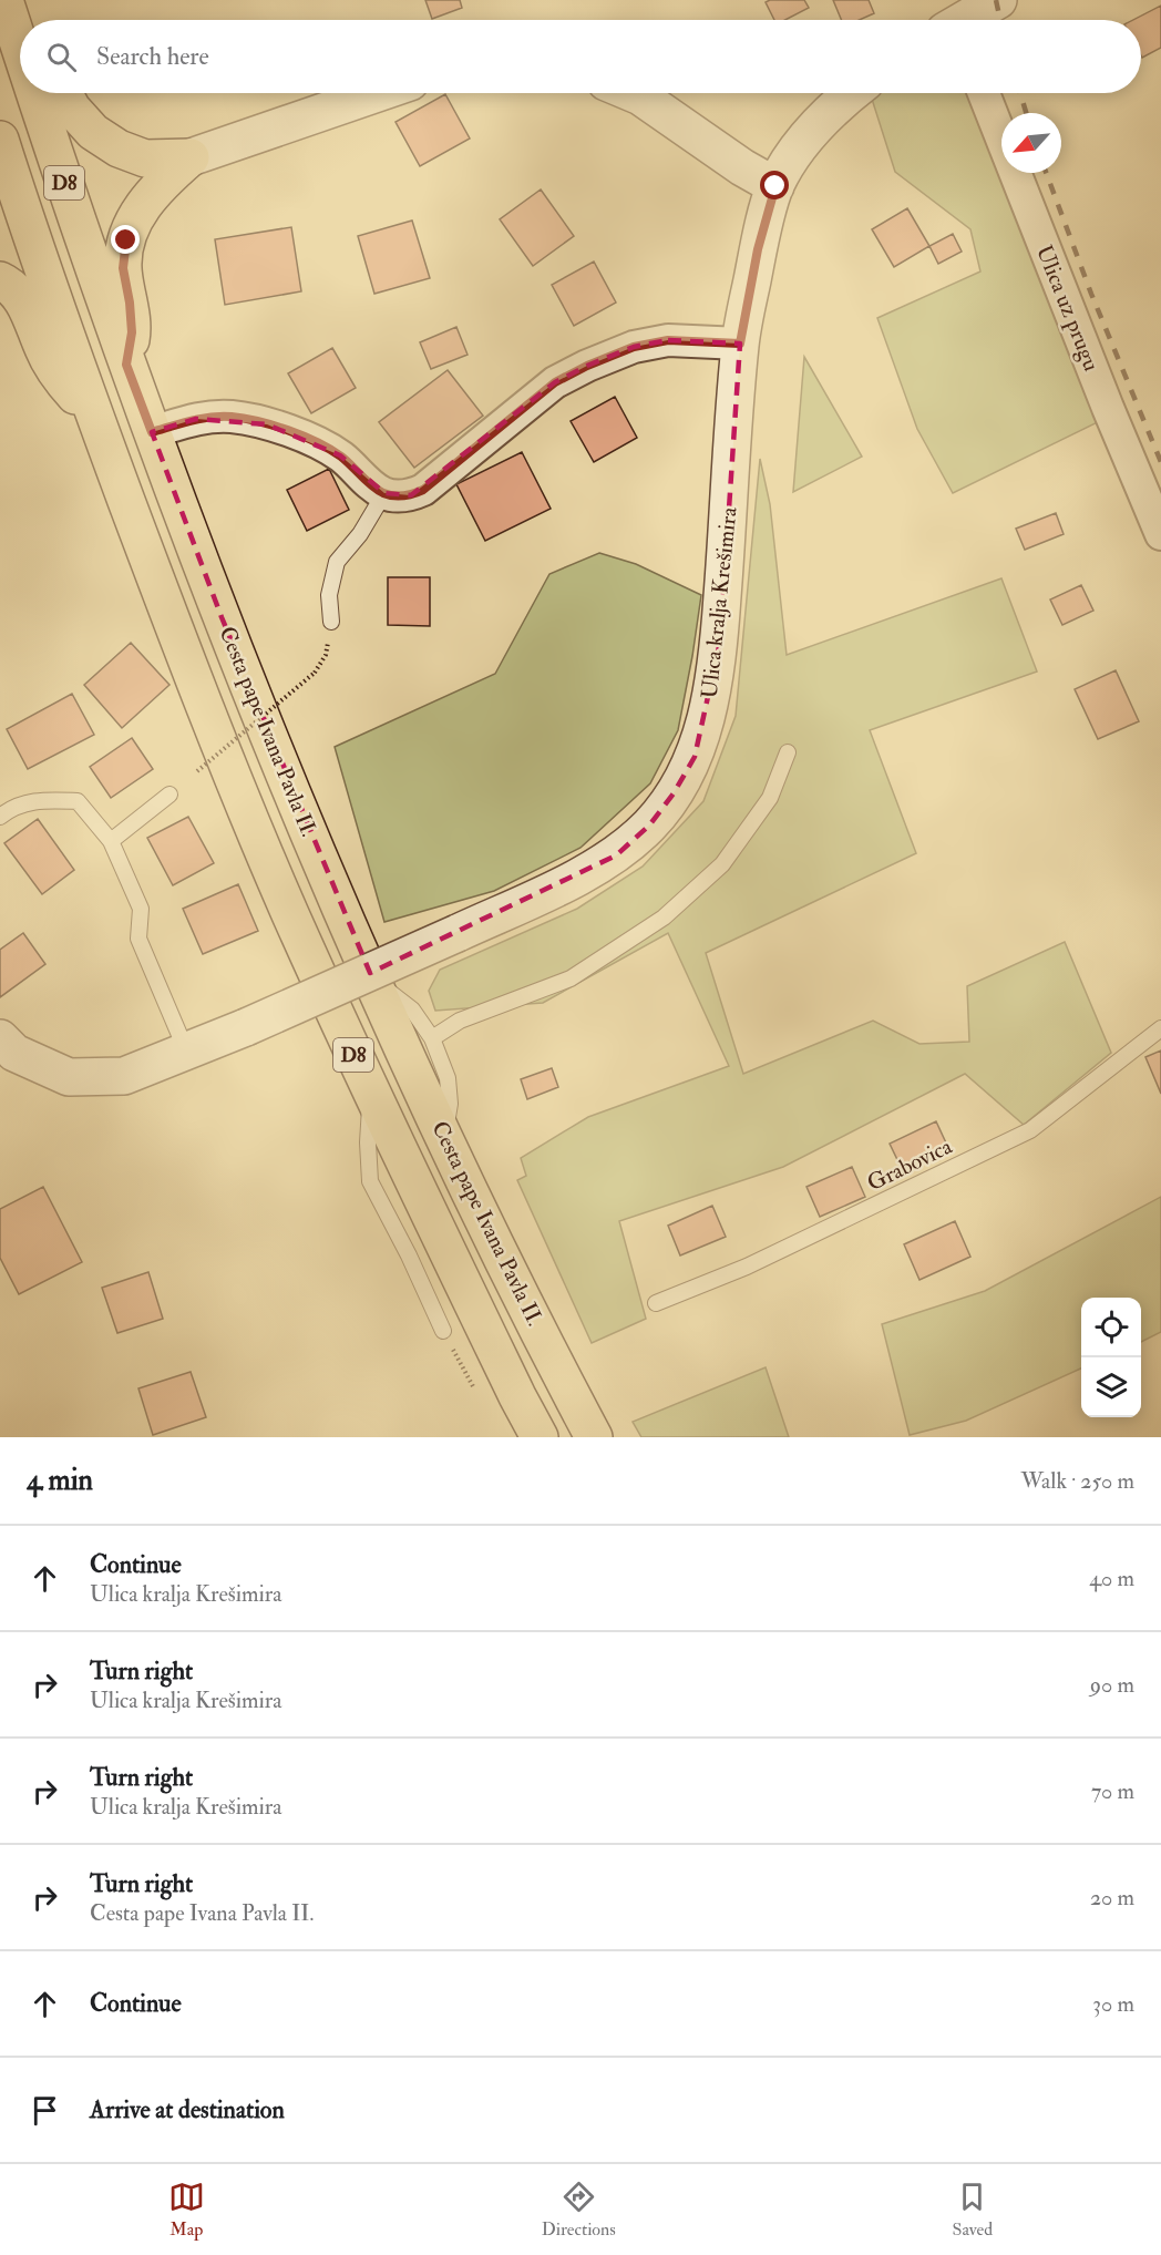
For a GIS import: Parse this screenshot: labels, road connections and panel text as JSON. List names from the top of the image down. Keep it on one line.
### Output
{"streets":{"main road":["D8","Cesta pape Ivana Pavla II."],"street":["Ulica uz prugu","Ulica kralja Krešimira"],"lane":["Grabovica"]},"north":"bottom left","page":{"search":"Search here","heading":["4 min","Walk · 250 m"],"list":[["Continue","Ulica kralja Krešimira","40 m"],["Turn right","Ulica kralja Krešimira","90 m"],["Turn right","Ulica kralja Krešimira","70 m"],["Turn right","Cesta pape Ivana Pavla II.","20 m"],["Continue","30 m"],"Arrive at destination"],"nav":["Map","Directions","Saved"]}}
